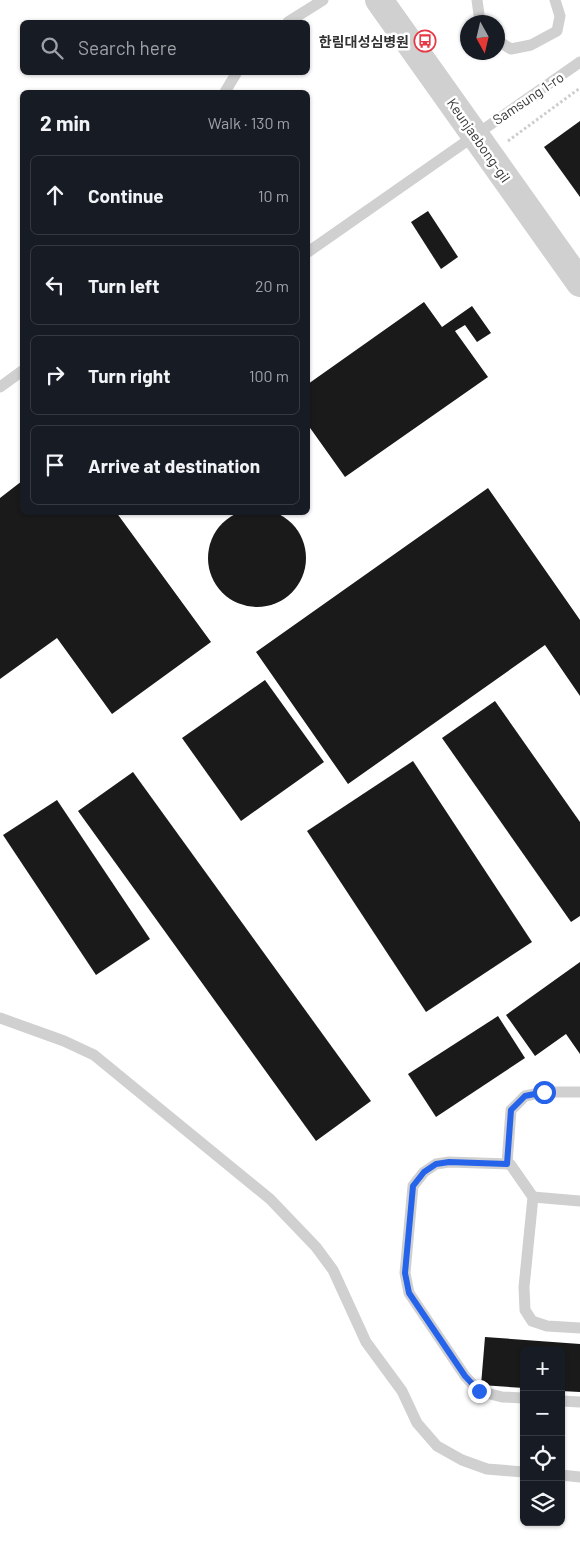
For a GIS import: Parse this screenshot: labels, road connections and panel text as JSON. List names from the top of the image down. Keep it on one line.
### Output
{"streets":{"street":["Keunjaebong-gil"],"lane":["Samsung 1-ro"]},"crossings":[["Samsung 1-ro","Keunjaebong-gil"]],"places":{"bus stop":["한림대성심병원"]},"north":"bottom","page":{"search":"Search here","heading":["2 min","Walk · 130 m"],"list":[["Continue","10 m"],["Turn left","20 m"],["Turn right","100 m"],"Arrive at destination"],"map_buttons":["+","−"]}}
